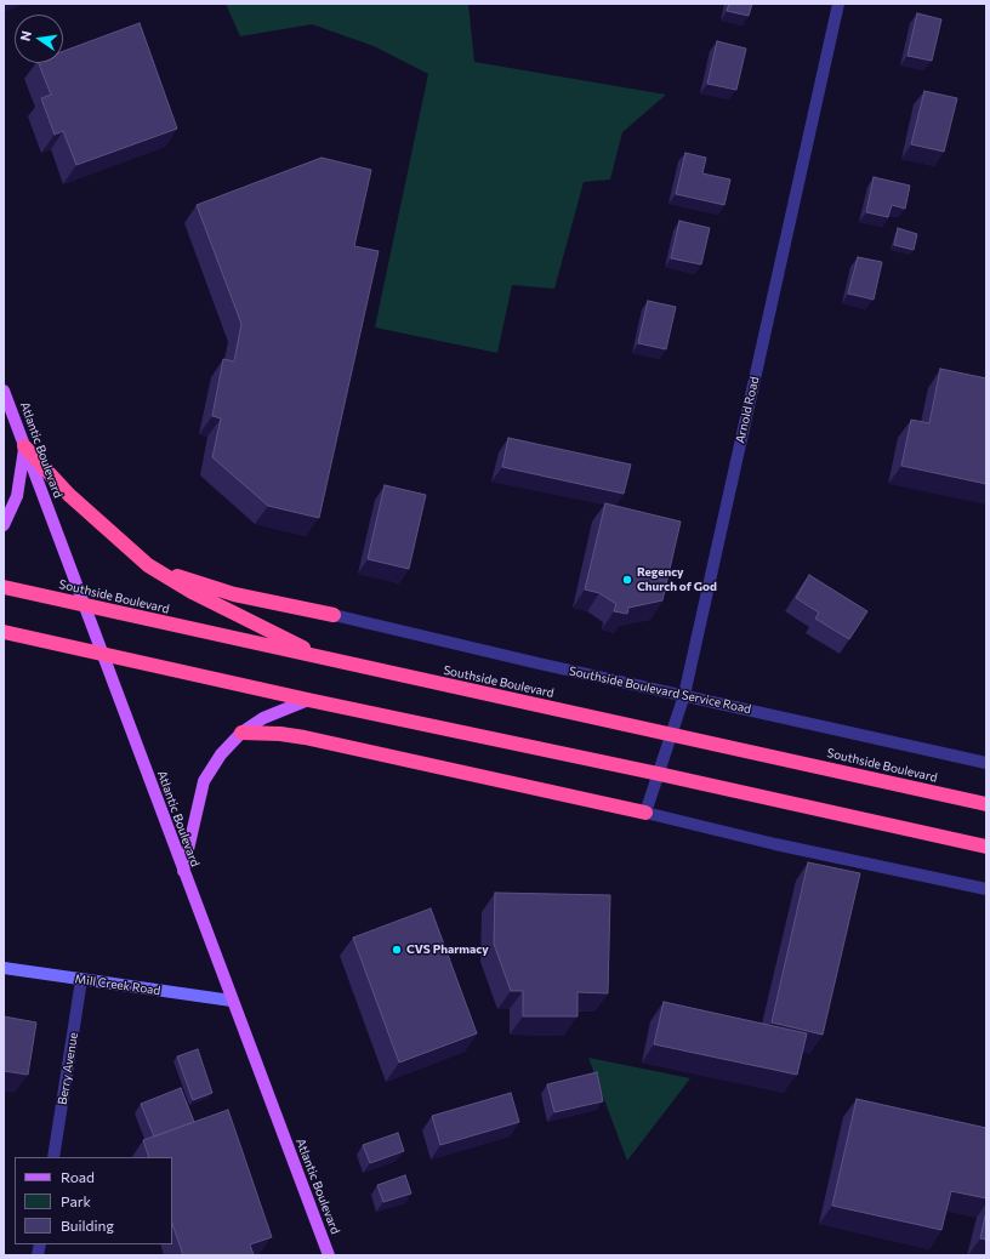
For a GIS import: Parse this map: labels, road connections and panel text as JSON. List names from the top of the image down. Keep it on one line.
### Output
{"streets":{"highway":["Southside Boulevard"],"main road":["Atlantic Boulevard"],"street":["Arnold Road","Southside Boulevard Service Road","Mill Creek Road","Berry Avenue"]},"crossings":[["Arnold Road","Southside Boulevard"],["Arnold Road","Southside Boulevard Service Road"],["Atlantic Boulevard","Southside Boulevard"],["Atlantic Boulevard","Mill Creek Road"],["Mill Creek Road","Berry Avenue"]],"places":["Regency Church of God","CVS Pharmacy"],"legend":["Road","Park","Building"],"north":"left"}
